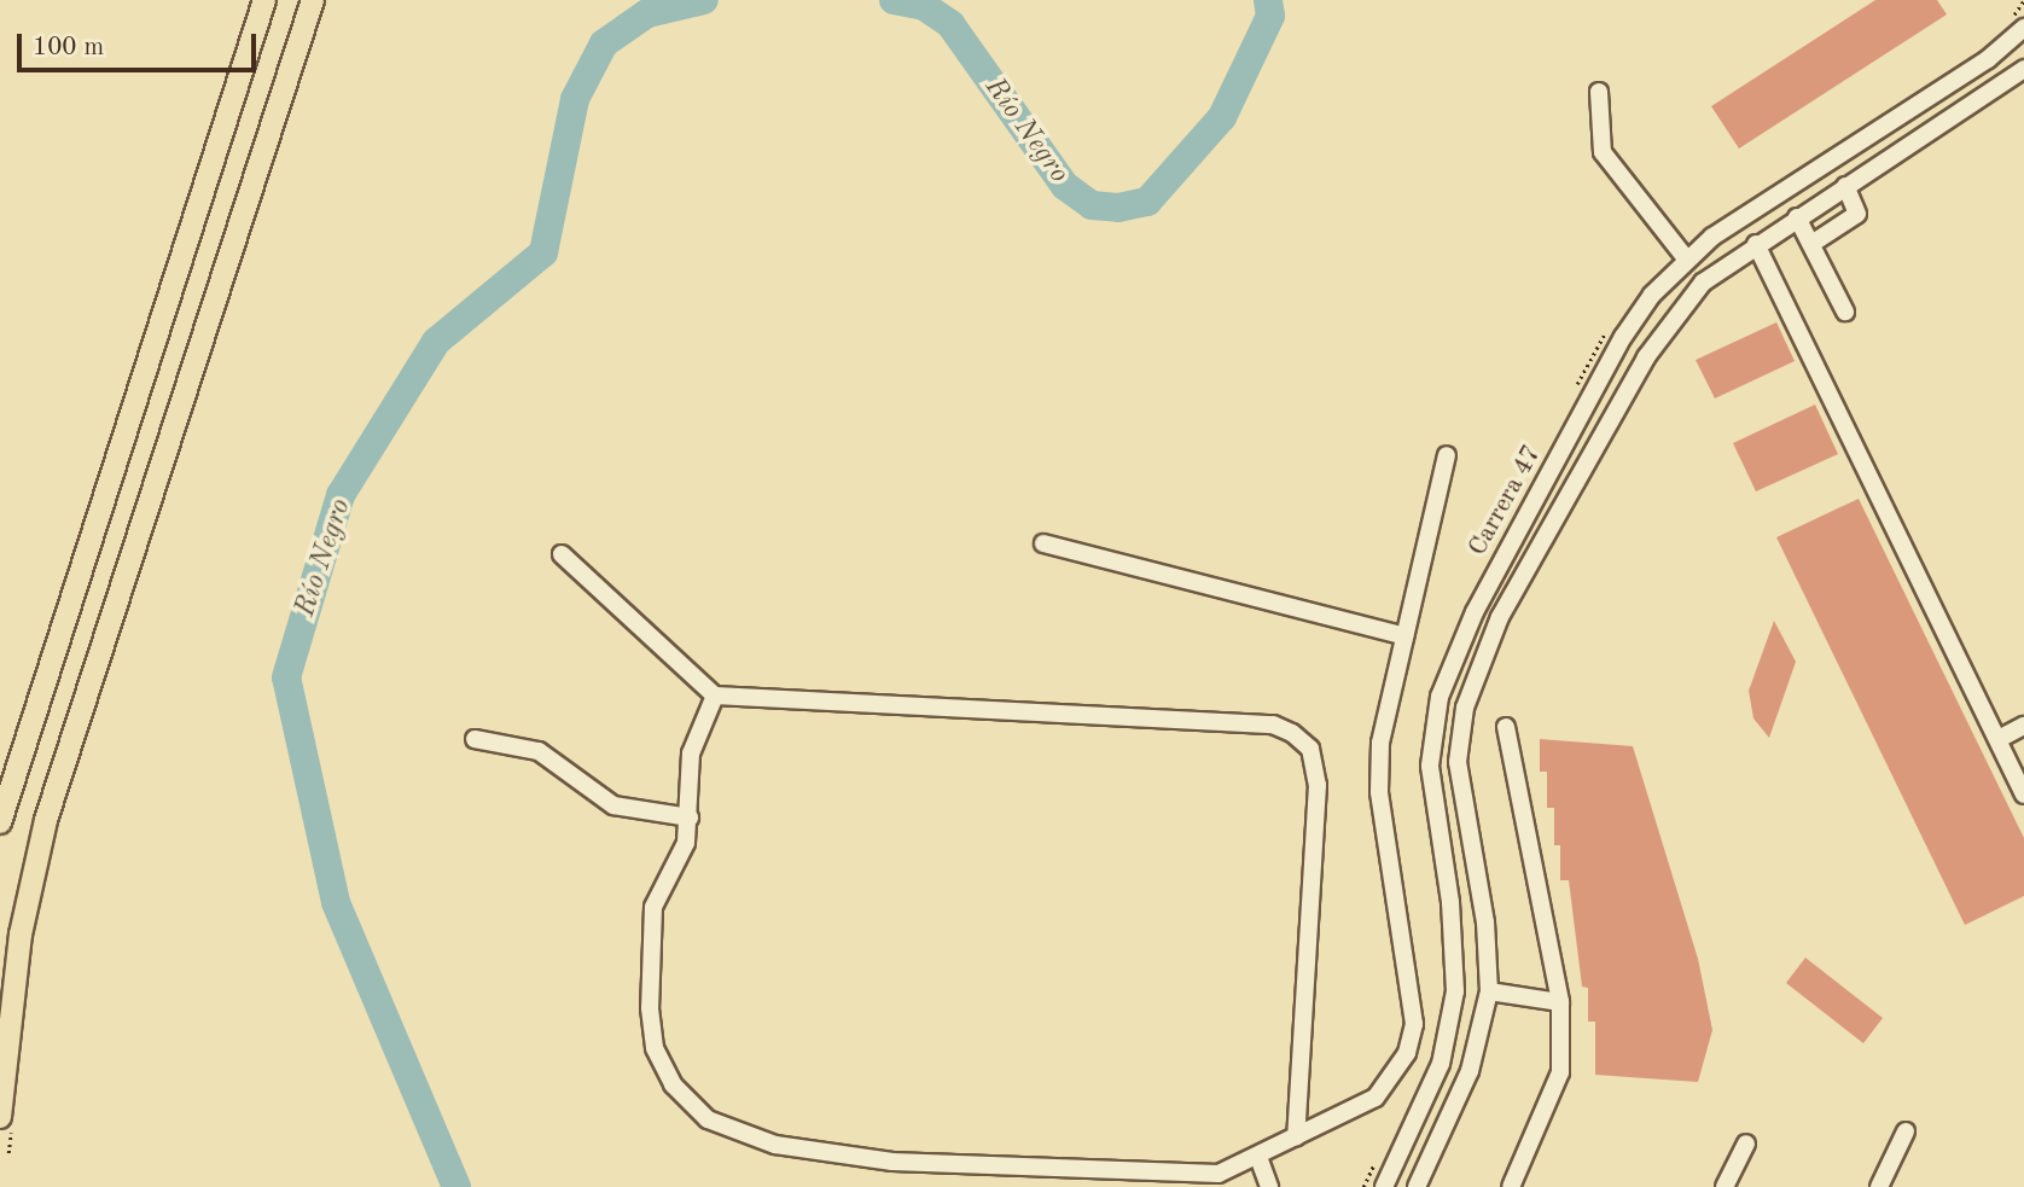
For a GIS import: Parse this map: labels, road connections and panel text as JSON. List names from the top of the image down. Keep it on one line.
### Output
{"streets":{"street":["Carrera 47"]},"water":["Río Negro"],"scale_bar":"100 m"}
